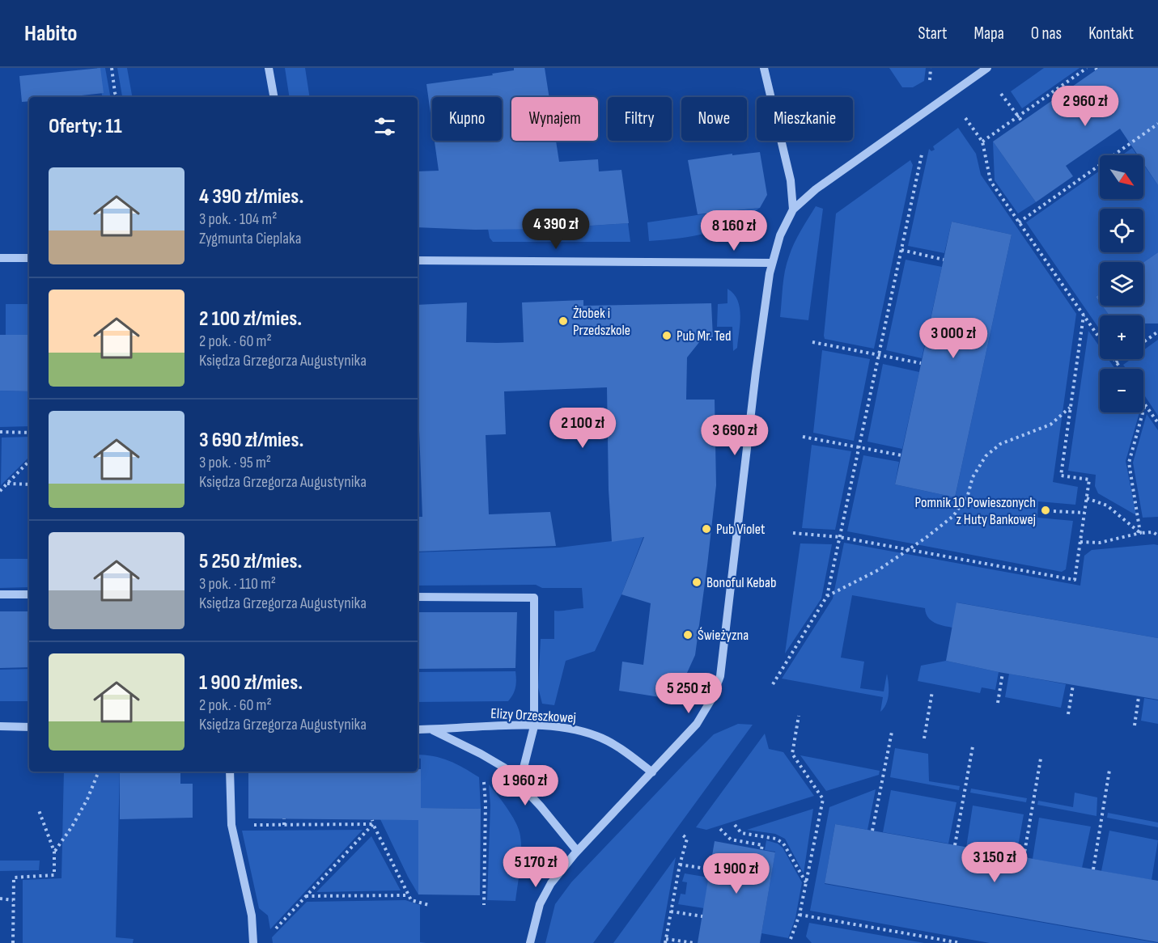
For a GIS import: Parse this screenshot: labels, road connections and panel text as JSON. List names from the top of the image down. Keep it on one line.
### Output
{"streets":{"street":["Elizy Orzeszkowej"]},"places":["Żłobek i Przedszkole","Pub Mr. Ted","Pomnik 10 Powieszonych z Huty Bankowej","Pub Violet","Bonoful Kebab","Świeżyzna"],"north":"bottom right","page":{"header":"Habito","nav":["Start","Mapa","O nas","Kontakt"],"price":["2 960 zł","4 390 zł","8 160 zł","3 000 zł","2 100 zł","3 690 zł","5 250 zł","1 960 zł","3 150 zł","5 170 zł","1 900 zł"],"chip":["Kupno","Wynajem","Filtry","Nowe","Mieszkanie"],"heading":"Oferty: 11","map_buttons":["+","−"],"list":[{"name":"4 390 zł/mies.","note":"3 pok. · 104 m² · Zygmunta Cieplaka"},{"name":"2 100 zł/mies.","note":"2 pok. · 60 m² · Księdza Grzegorza Augustynika"},{"name":"3 690 zł/mies.","note":"3 pok. · 95 m² · Księdza Grzegorza Augustynika"},{"name":"5 250 zł/mies.","note":"3 pok. · 110 m² · Księdza Grzegorza Augustynika"},{"name":"1 900 zł/mies.","note":"2 pok. · 60 m² · Księdza Grzegorza Augustynika"}]}}
